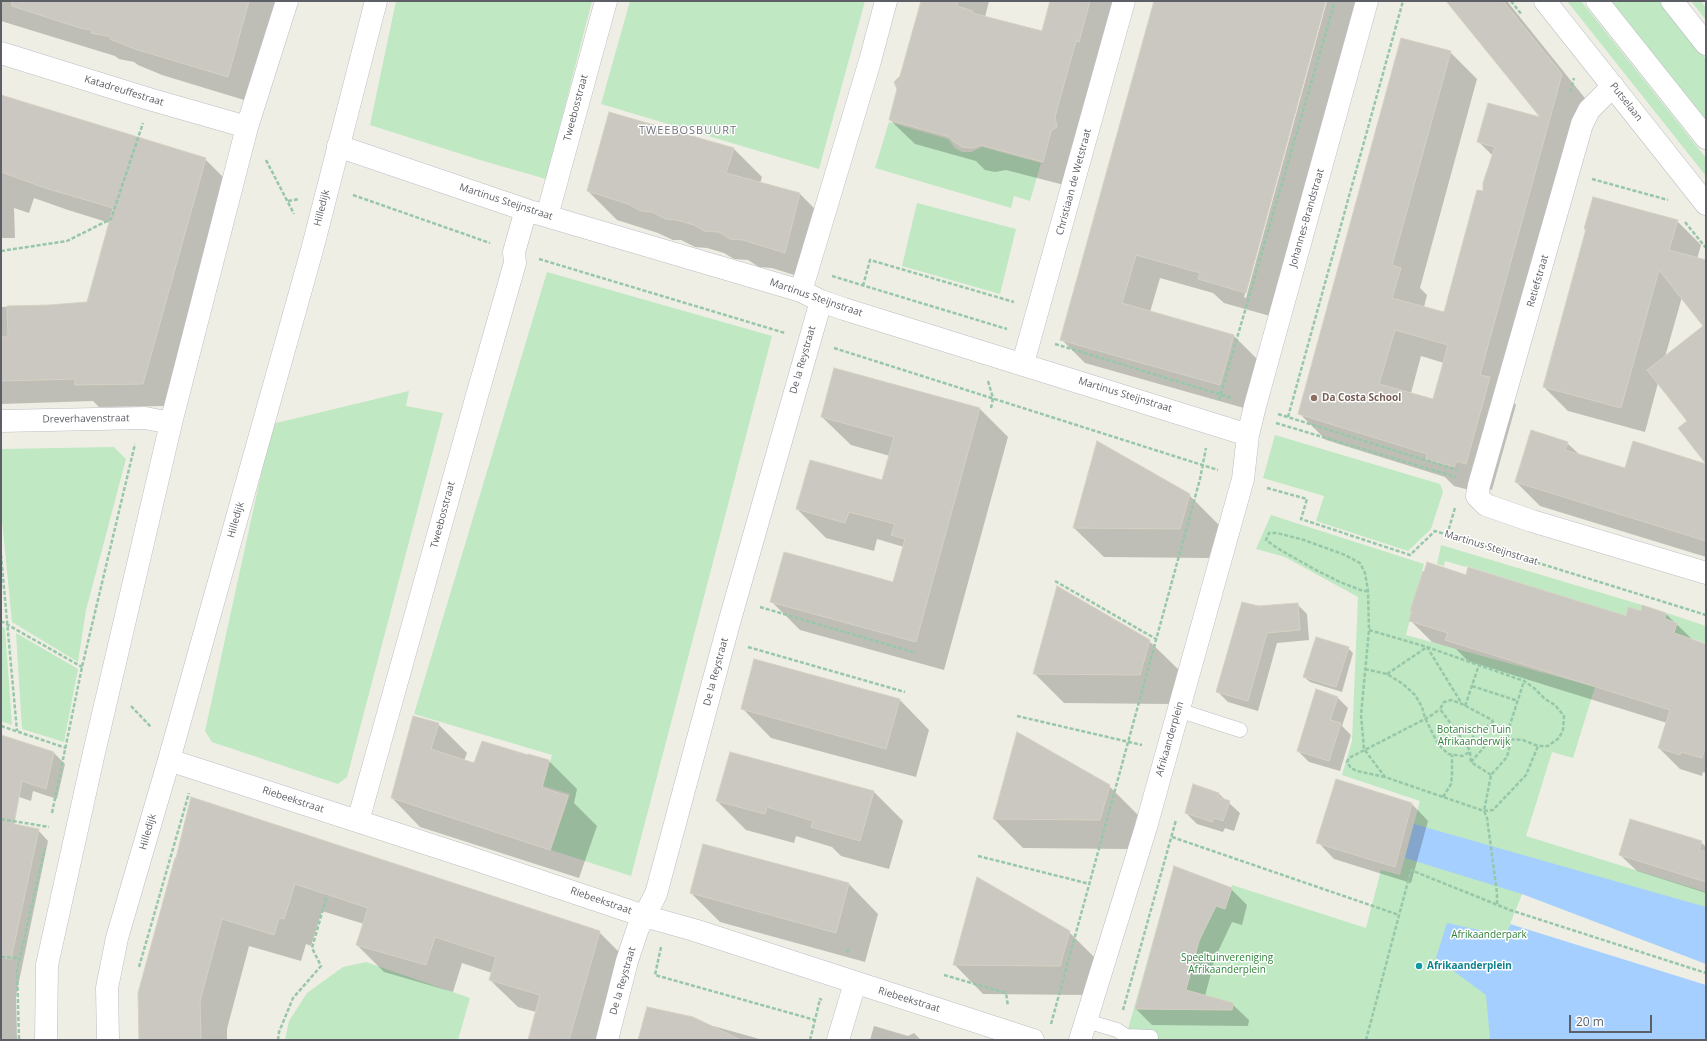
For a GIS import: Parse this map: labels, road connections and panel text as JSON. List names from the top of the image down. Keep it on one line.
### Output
{"streets":{"street":["Katadreuffestraat","Putselaan","Tweebosstraat","Christiaan de Wetstraat","Martinus Steijnstraat","Hilledijk","Johannes-Brandstraat","Retiefstraat","De la Reystraat","Dreverhavenstraat","Afrikaanderplein","Riebeekstraat"]},"crossings":[["Putselaan","Retiefstraat"],["Tweebosstraat","Martinus Steijnstraat"],["Tweebosstraat","Riebeekstraat"],["Christiaan de Wetstraat","Martinus Steijnstraat"],["Martinus Steijnstraat","Hilledijk"],["Martinus Steijnstraat","Johannes-Brandstraat"],["Martinus Steijnstraat","De la Reystraat"],["Martinus Steijnstraat","Afrikaanderplein"],["Hilledijk","Riebeekstraat"],["Johannes-Brandstraat","Afrikaanderplein"],["De la Reystraat","Riebeekstraat"]],"districts":["TWEEBOSBUURT"],"parks":["Botanische Tuin Afrikaanderwijk","Afrikaanderpark","Speeltuinvereniging Afrikaanderplein"],"places":["Da Costa School","Afrikaanderplein"],"scale_bar":"20 m"}
